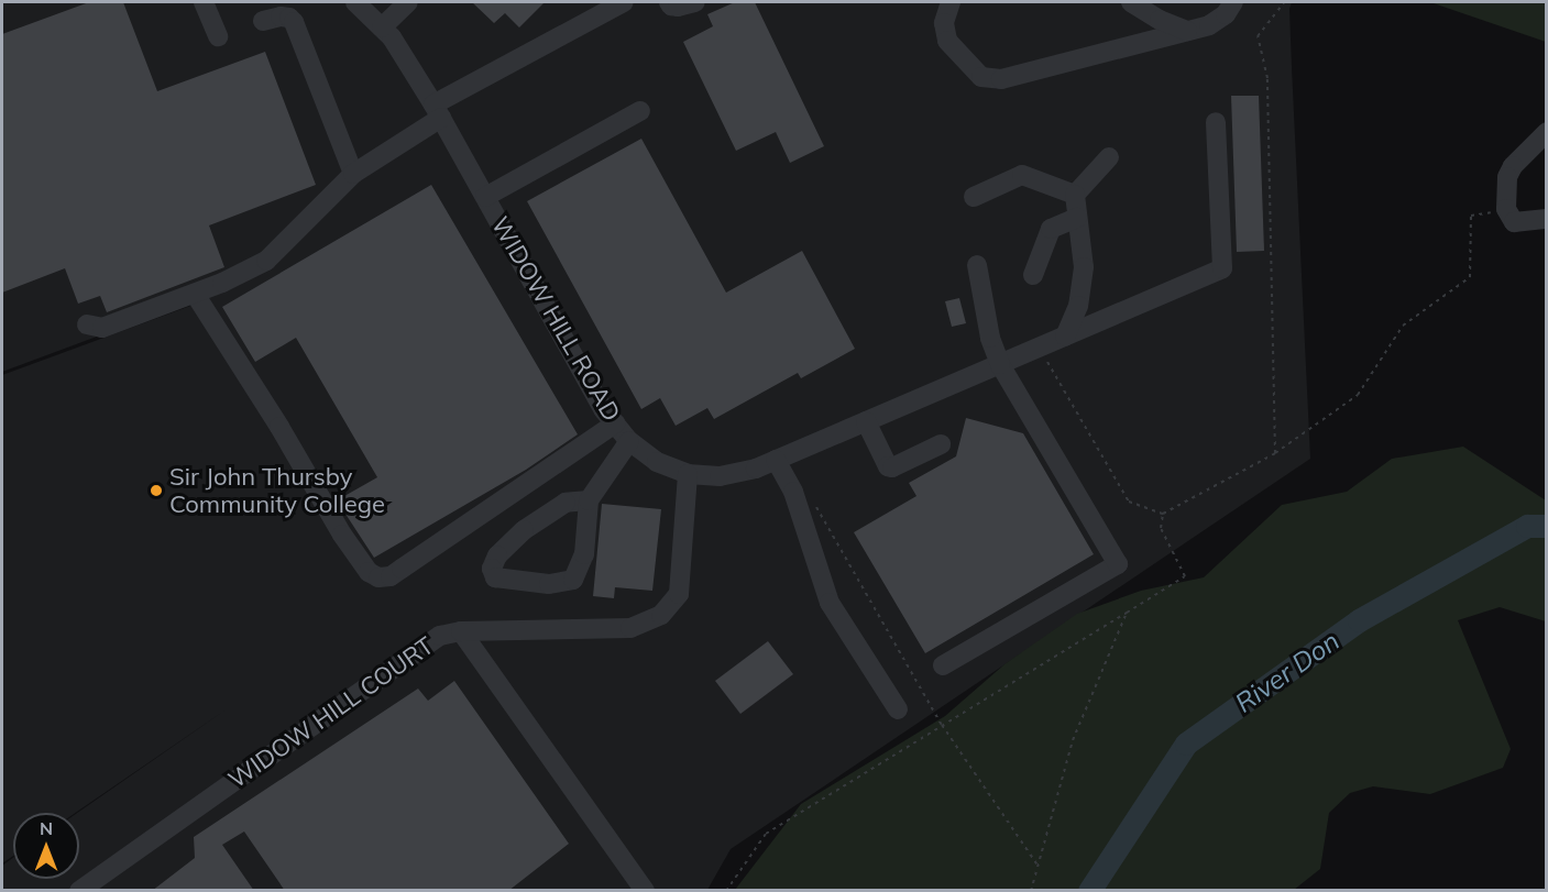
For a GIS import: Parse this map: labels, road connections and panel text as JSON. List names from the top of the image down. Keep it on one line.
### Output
{"streets":{"street":["WIDOW HILL ROAD","WIDOW HILL COURT"]},"crossings":[["WIDOW HILL ROAD","WIDOW HILL COURT"]],"water":["River Don"],"places":["Sir John Thursby Community College"],"north":"top"}
